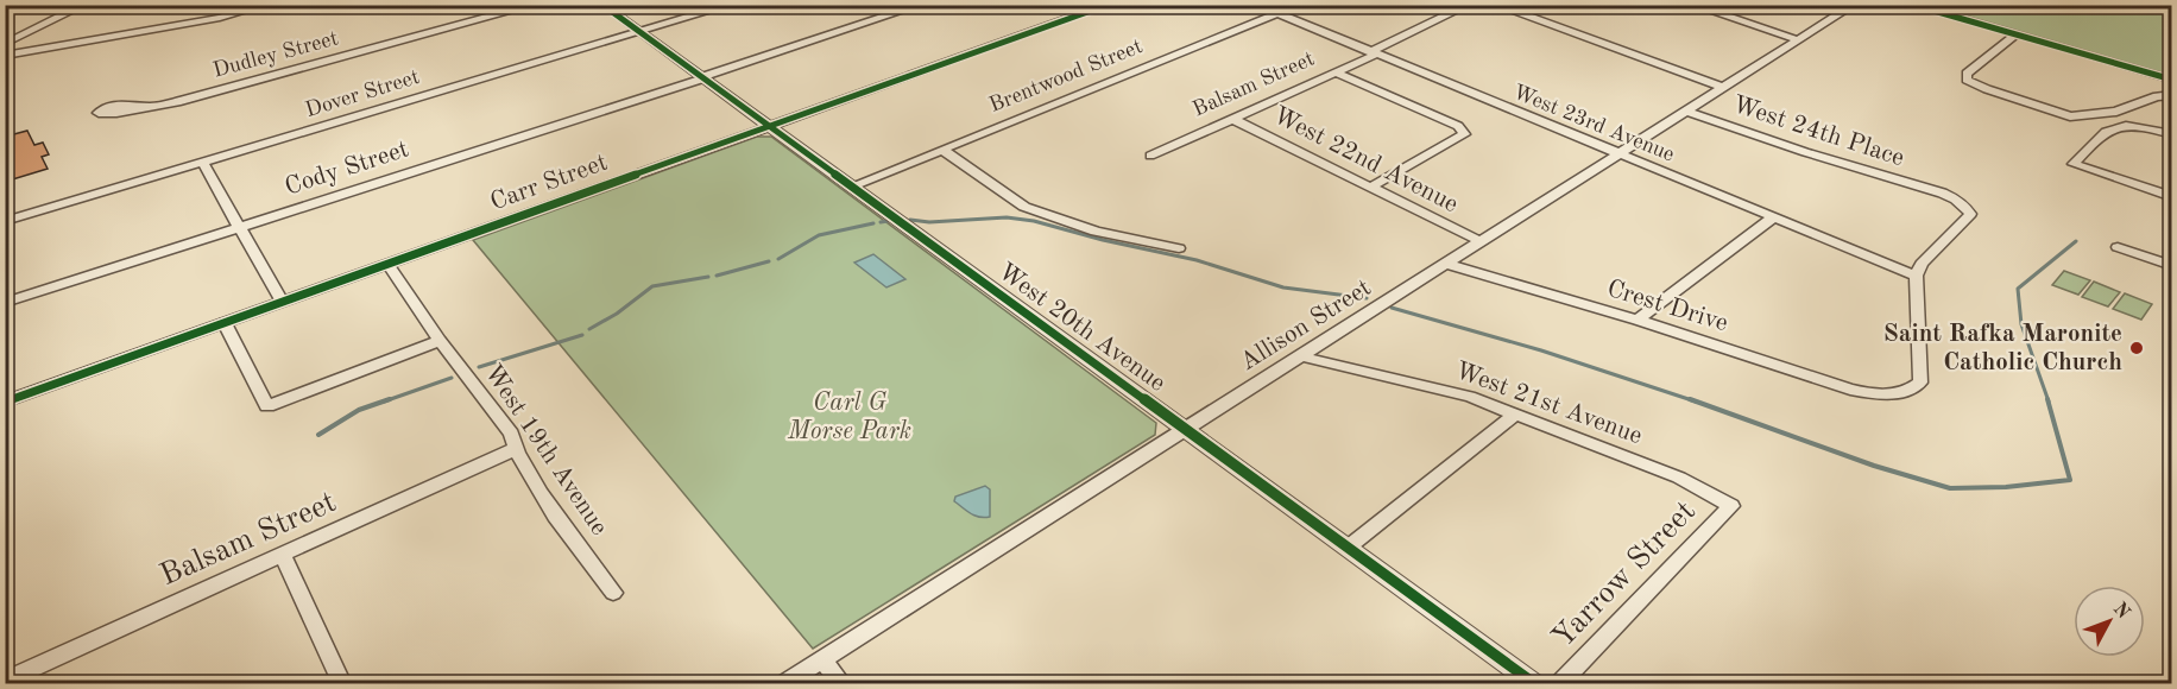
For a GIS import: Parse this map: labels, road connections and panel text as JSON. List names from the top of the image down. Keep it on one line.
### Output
{"streets":{"street":["Dudley Street","Brentwood Street","Balsam Street","Dover Street","West 23rd Avenue","West 24th Place","West 22nd Avenue","Cody Street","Carr Street","Crest Drive","Allison Street","West 20th Avenue","West 21st Avenue","West 19th Avenue","Yarrow Street"]},"crossings":[["Brentwood Street","West 23rd Avenue"],["Brentwood Street","West 20th Avenue"],["Balsam Street","West 23rd Avenue"],["Balsam Street","West 22nd Avenue"],["Balsam Street","West 19th Avenue"],["Dover Street","West 20th Avenue"],["West 23rd Avenue","West 24th Place"],["West 23rd Avenue","Crest Drive"],["West 23rd Avenue","Allison Street"],["West 24th Place","Crest Drive"],["West 24th Place","Allison Street"],["West 22nd Avenue","Allison Street"],["Cody Street","West 20th Avenue"],["Carr Street","West 20th Avenue"],["Carr Street","West 19th Avenue"],["Crest Drive","Allison Street"],["Allison Street","West 20th Avenue"],["Allison Street","West 21st Avenue"],["West 21st Avenue","Yarrow Street"]],"parks":["Carl G Morse Park"],"places":["Saint Rafka Maronite Catholic Church"],"north":"top right"}
